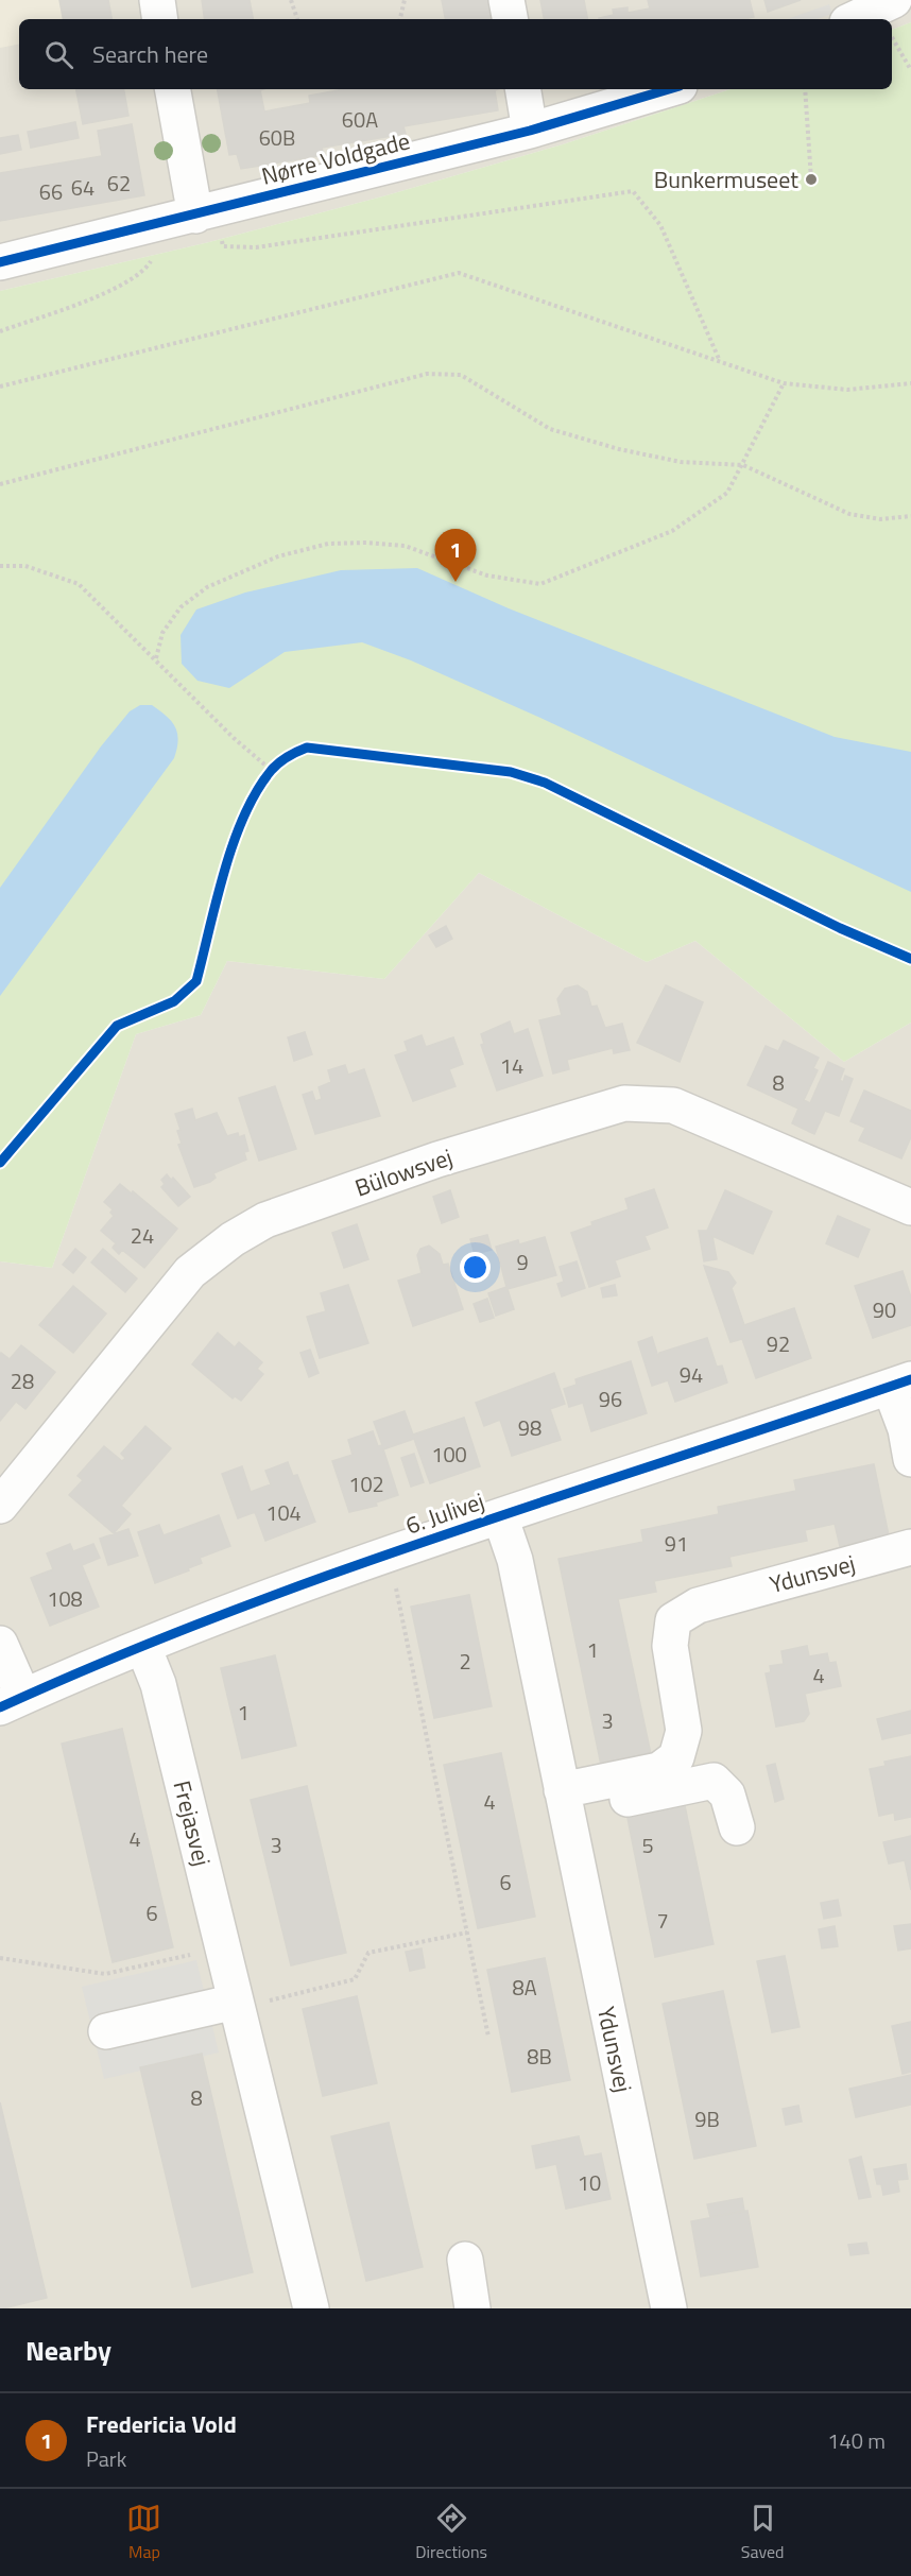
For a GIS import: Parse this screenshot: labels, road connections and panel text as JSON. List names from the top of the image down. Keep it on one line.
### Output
{"streets":{"street":["Nørre Voldgade","Bülowsvej","6. Julivej","Ydunsvej","Frejasvej"]},"crossings":[["6. Julivej","Ydunsvej"],["6. Julivej","Frejasvej"]],"places":["Bunkermuseet"],"house_numbers":["60A","60B","62","64","66","14","8","24","9","90","92","94","28","96","98","100","102","104","91","108","1","2","4","1","3","4","4","3","5","6","6","7","8A","8B","8","9B","10"],"page":{"search":"Search here","pins":"1","heading":"Nearby","list":[{"mark":"1","name":"Fredericia Vold","note":"Park","value":"140 m"}],"nav":["Map","Directions","Saved"]}}
